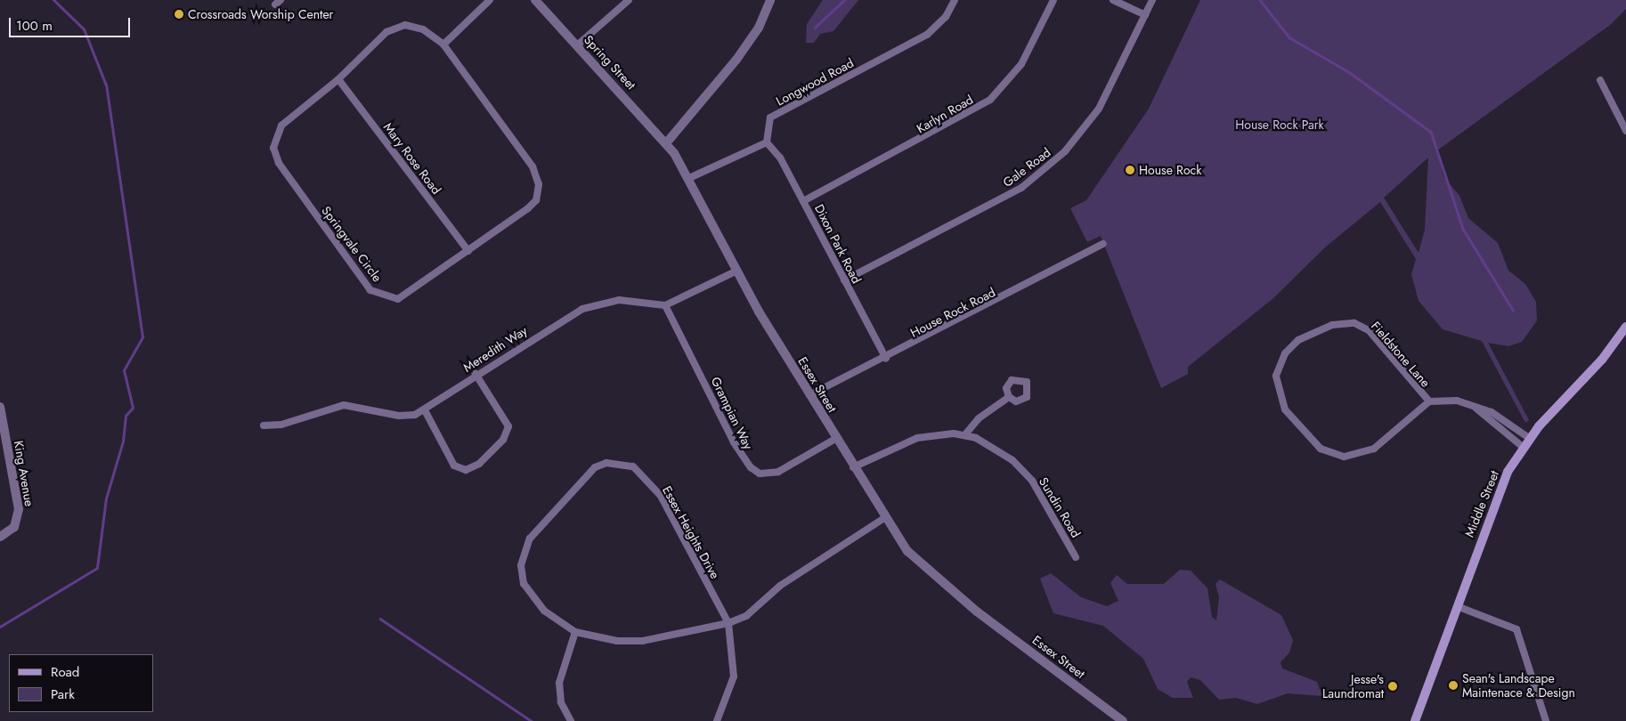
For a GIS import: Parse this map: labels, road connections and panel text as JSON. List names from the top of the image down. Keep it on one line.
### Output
{"streets":{"main road":["Middle Street"],"street":["Spring Street","Longwood Road","Karlyn Road","Mary Rose Road","Gale Road","Springvale Circle","Dixon Park Road","House Rock Road","Meredith Way","Fieldstone Lane","Essex Street","Grampian Way","King Avenue","Sundin Road","Essex Heights Drive"]},"crossings":[["Spring Street","Essex Street"],["Longwood Road","Dixon Park Road"],["Karlyn Road","Dixon Park Road"],["Mary Rose Road","Springvale Circle"],["Gale Road","Dixon Park Road"],["Dixon Park Road","House Rock Road"],["House Rock Road","Essex Street"],["Meredith Way","Grampian Way"],["Fieldstone Lane","Middle Street"],["Essex Street","Grampian Way"],["Essex Street","Sundin Road"],["Essex Street","Essex Heights Drive"]],"parks":["House Rock Park"],"places":["Crossroads Worship Center","House Rock","Sean's Landscape Maintenace & Design","Jesse's Laundromat"],"legend":["Road","Park"],"scale_bar":"100 m"}
